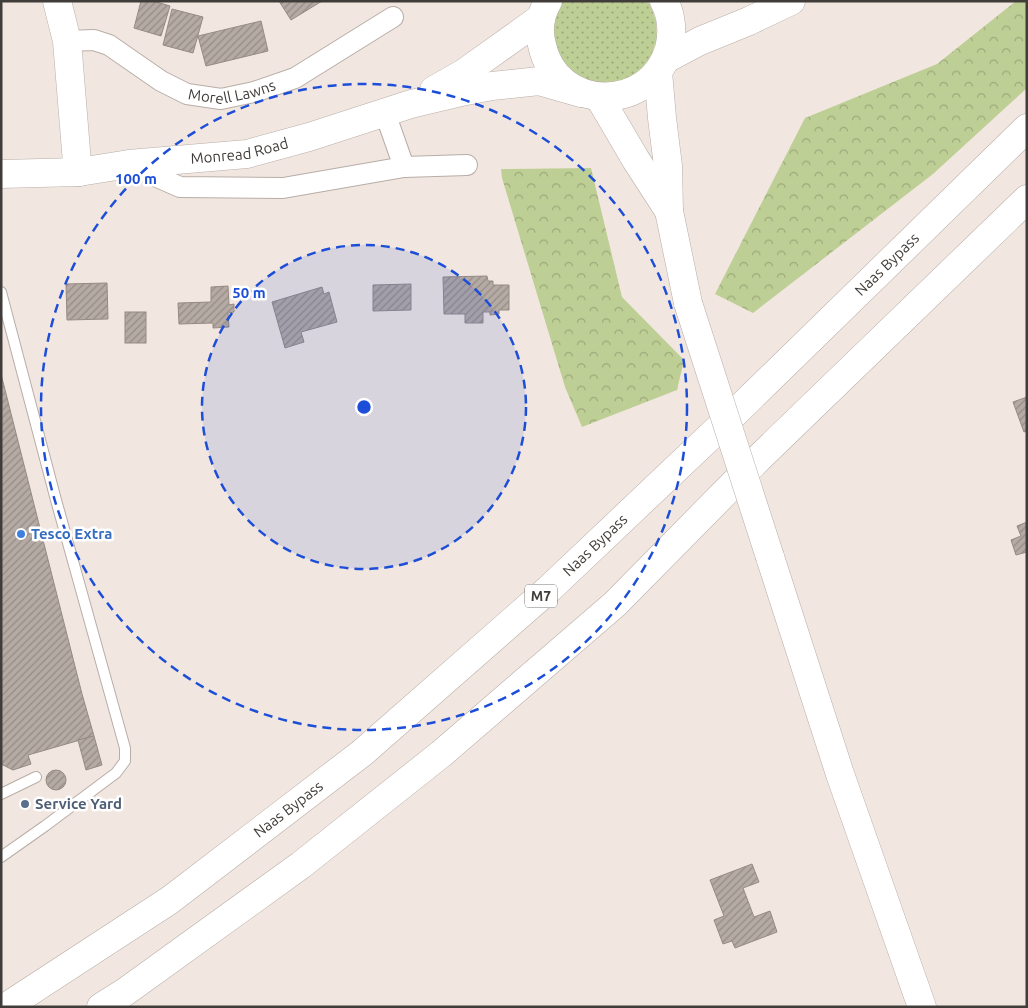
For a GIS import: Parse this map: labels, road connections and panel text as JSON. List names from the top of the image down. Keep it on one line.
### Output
{"streets":{"main road":["Monread Road","Naas Bypass","M7"],"street":["Morell Lawns"]},"places":["Tesco Extra","Service Yard"],"rings":["100 m","50 m"]}
